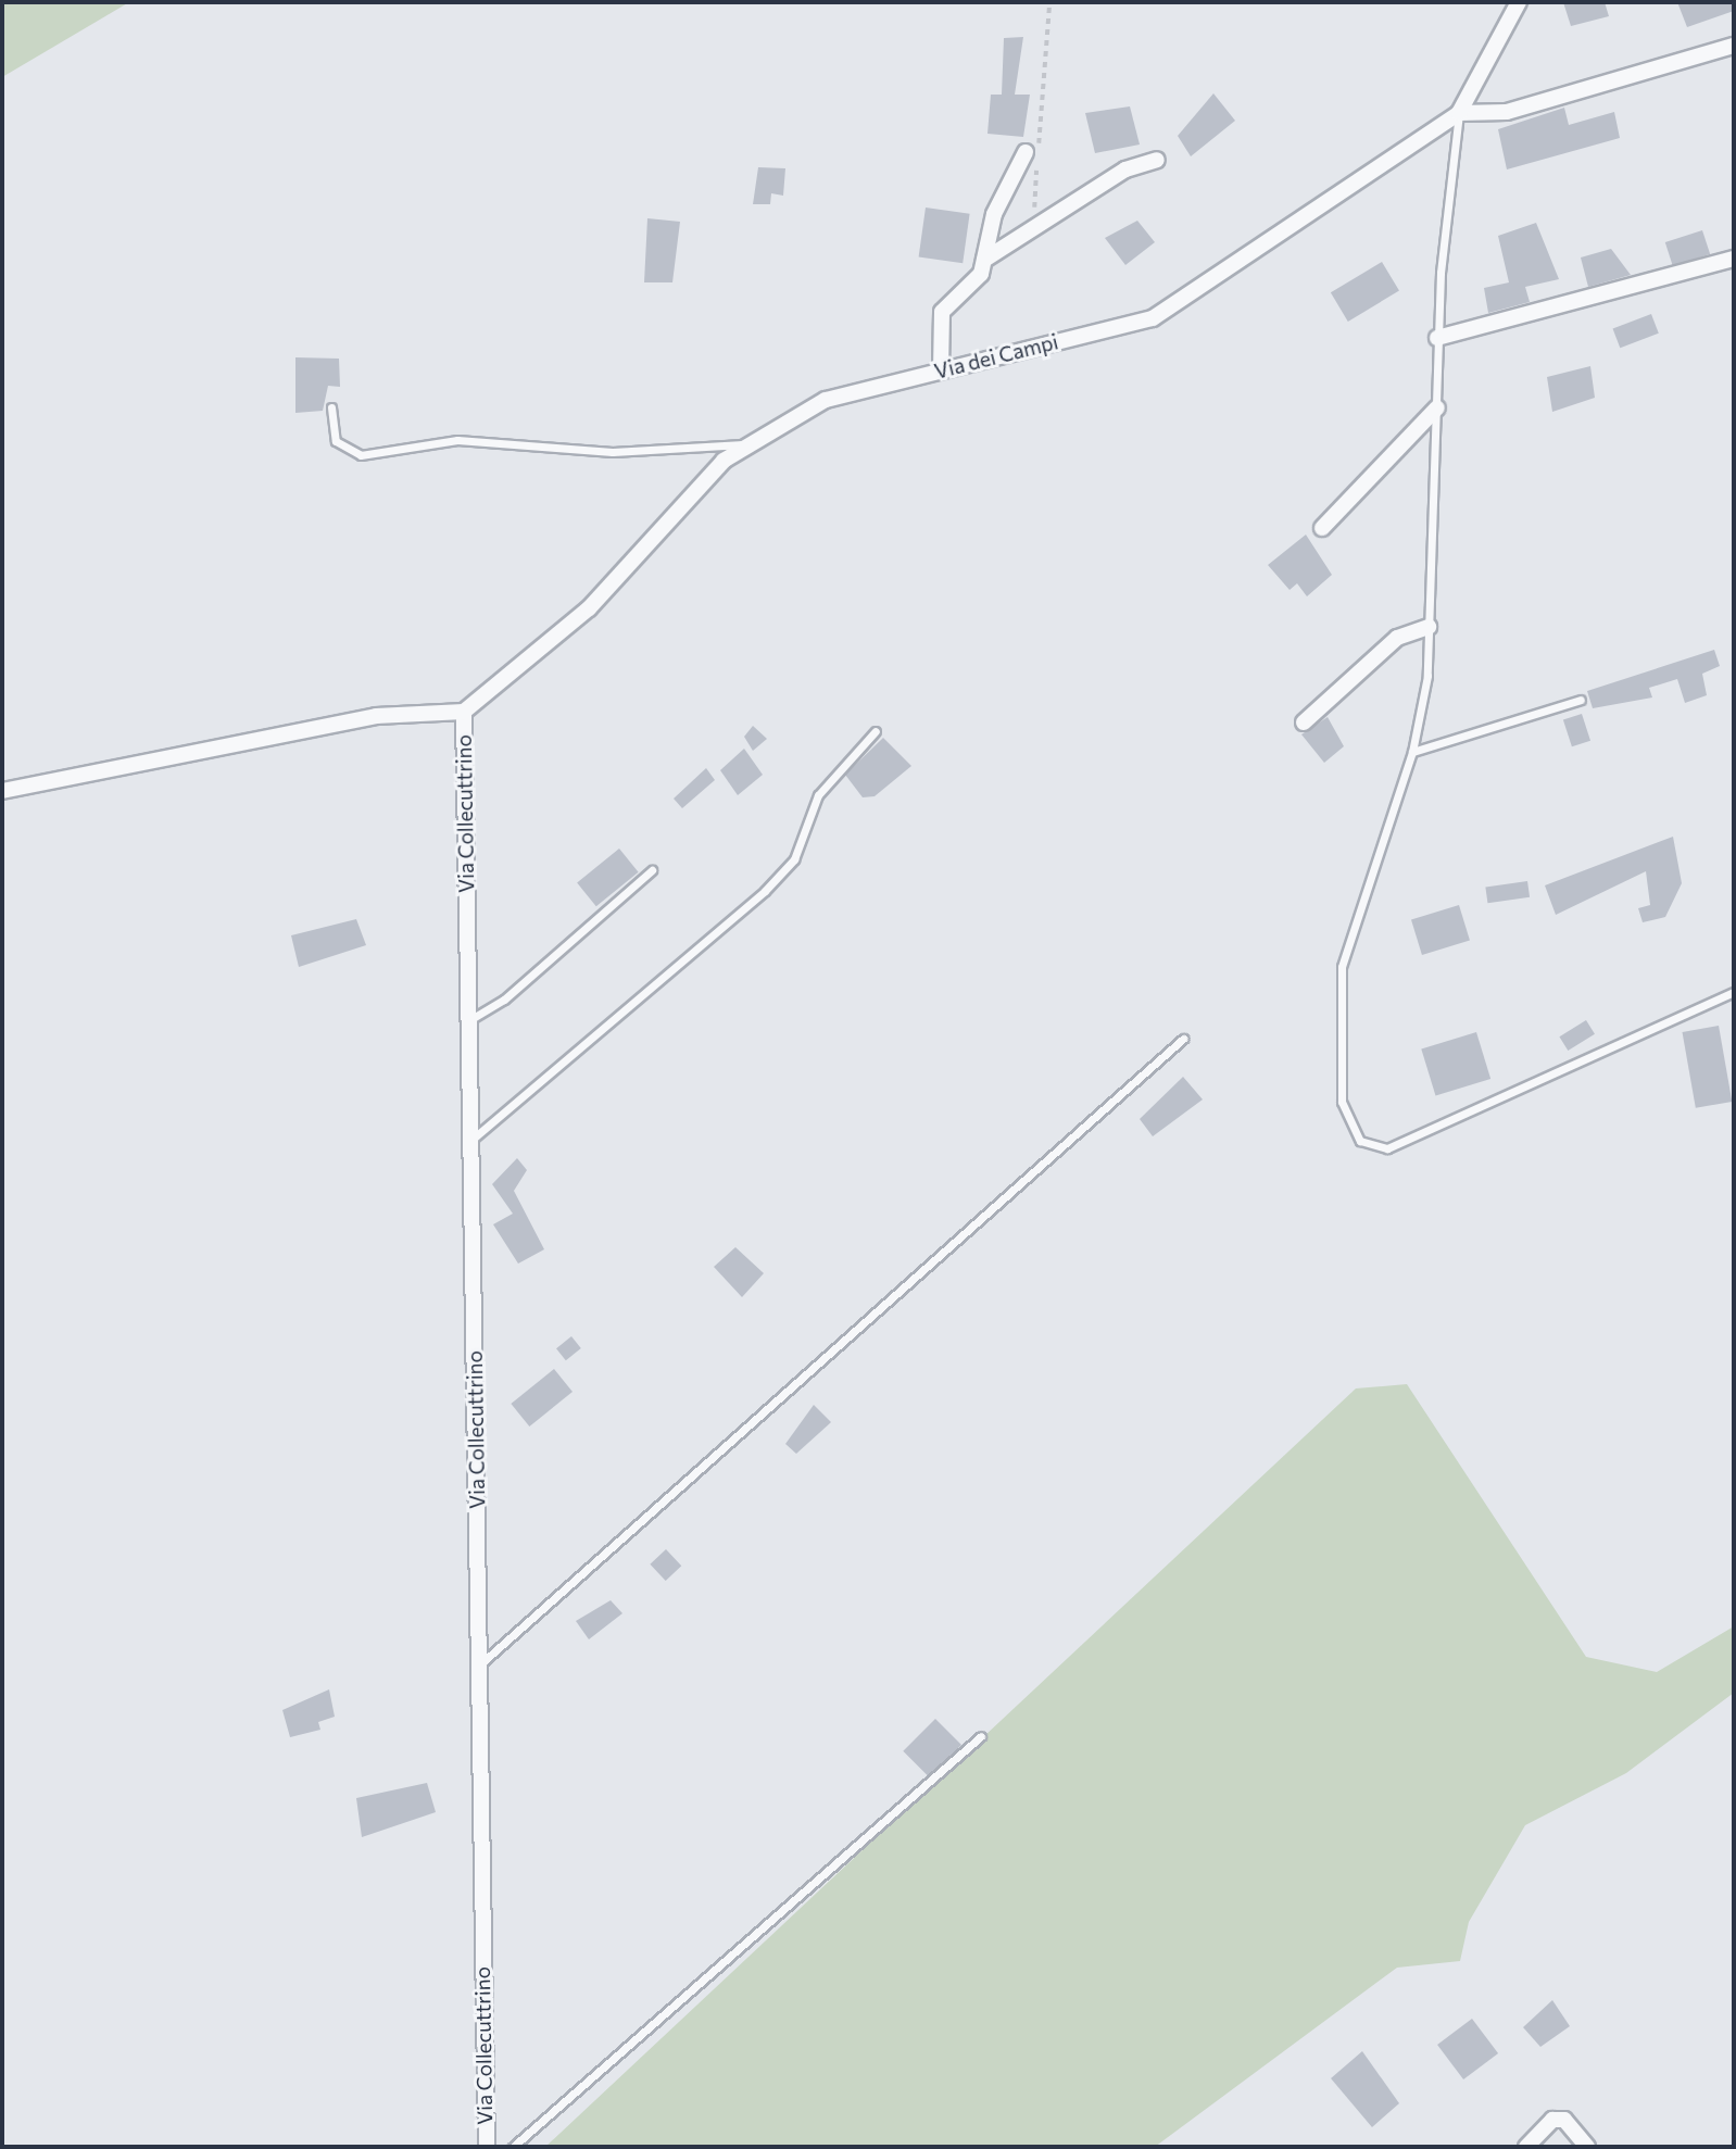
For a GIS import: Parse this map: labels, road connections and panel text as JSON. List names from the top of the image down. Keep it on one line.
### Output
{"streets":{"street":["Via dei Campi","Via Collecuttrino"]},"crossings":[["Via dei Campi","Via Collecuttrino"]]}
